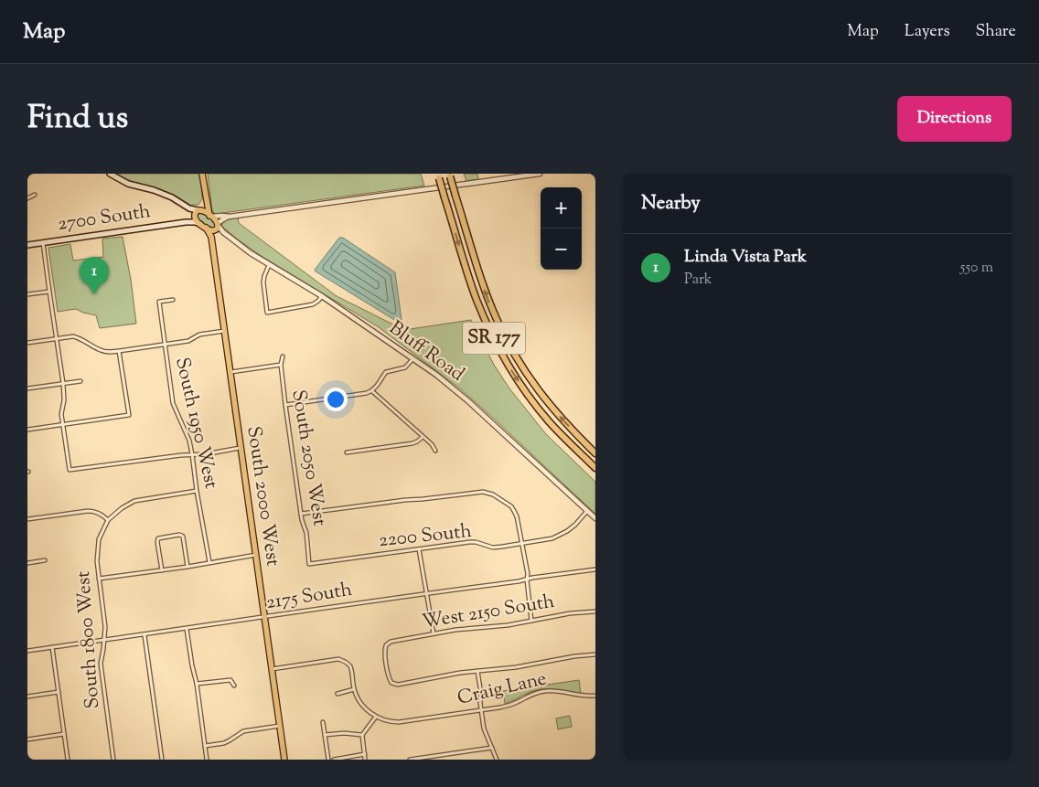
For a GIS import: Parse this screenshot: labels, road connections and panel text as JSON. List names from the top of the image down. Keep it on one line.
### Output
{"streets":{"highway":["SR 177"],"main road":["2700 South","South 2000 West"],"street":["Bluff Road","South 1950 West","South 2050 West","2200 South","2175 South","West 2150 South","South 1800 West","Craig Lane"]},"crossings":[["2700 South","South 2000 West"],["Bluff Road","2200 South"],["South 2050 West","2200 South"],["South 2000 West","2175 South"],["2175 South","South 1800 West"]],"page":{"header":"Map","nav":["Map","Layers","Share"],"title":"Find us","buttons":"Directions","heading":"Nearby","map_buttons":["+","−"],"list":[{"mark":"1","name":"Linda Vista Park","note":"Park","value":"550 m"}],"pins":"1"}}
